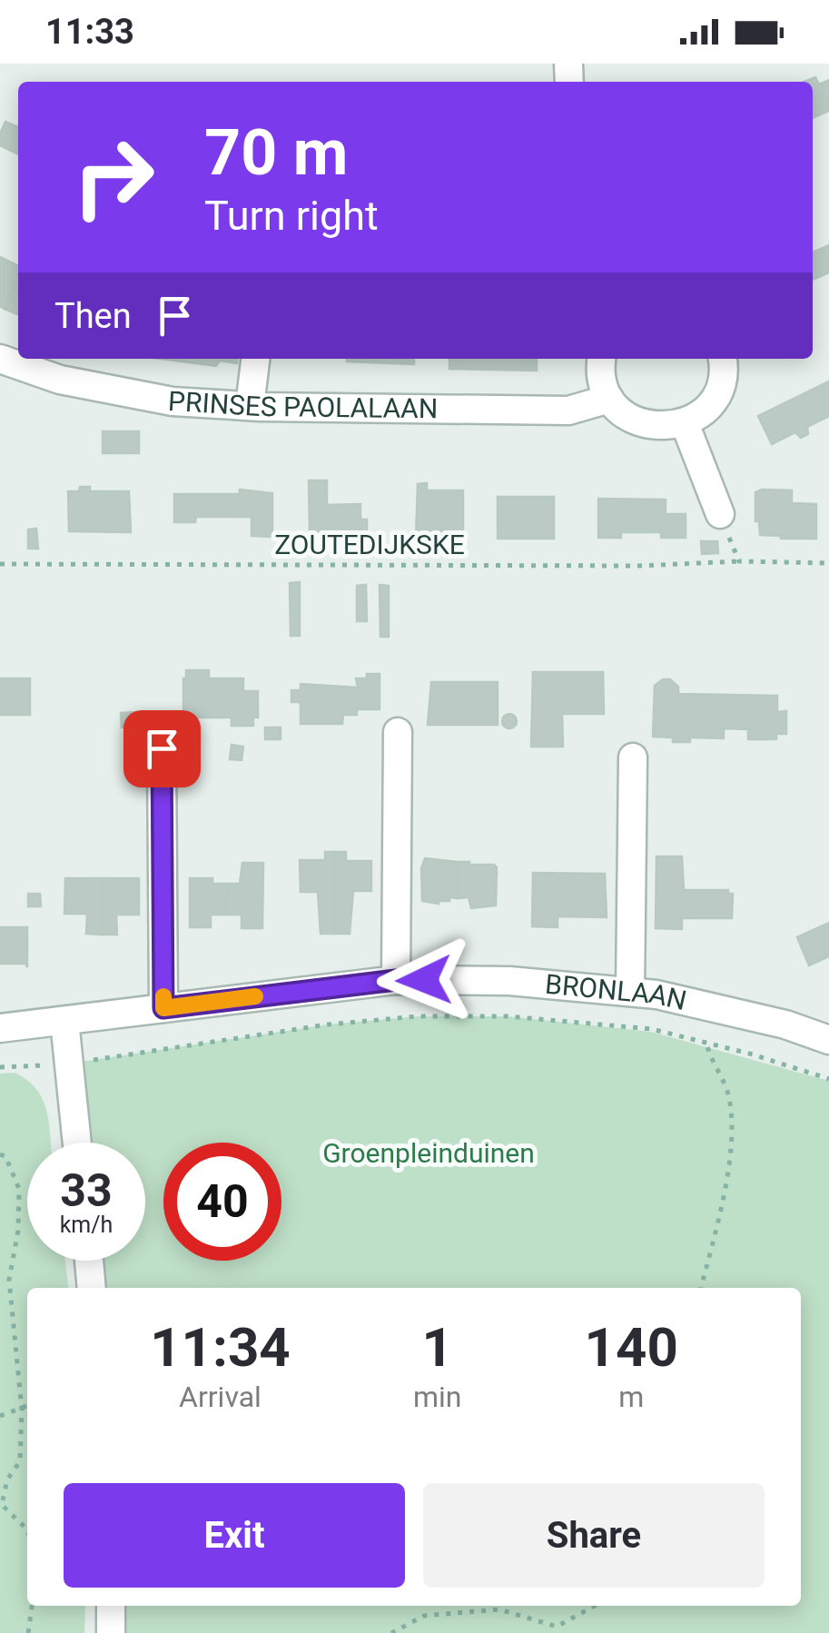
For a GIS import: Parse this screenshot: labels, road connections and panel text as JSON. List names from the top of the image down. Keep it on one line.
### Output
{"streets":{"street":["PRINSES PAOLALAAN","BRONLAAN"],"path":["ZOUTEDIJKSKE"]},"parks":["Groenpleinduinen"],"page":{"status":"11:33","turn":["70 m","Turn right"],"then":"Then","speed":"33 km/h","limit":"40","eta":["11:34","Arrival","1","min","140","m"],"buttons":["Exit","Share"]}}
